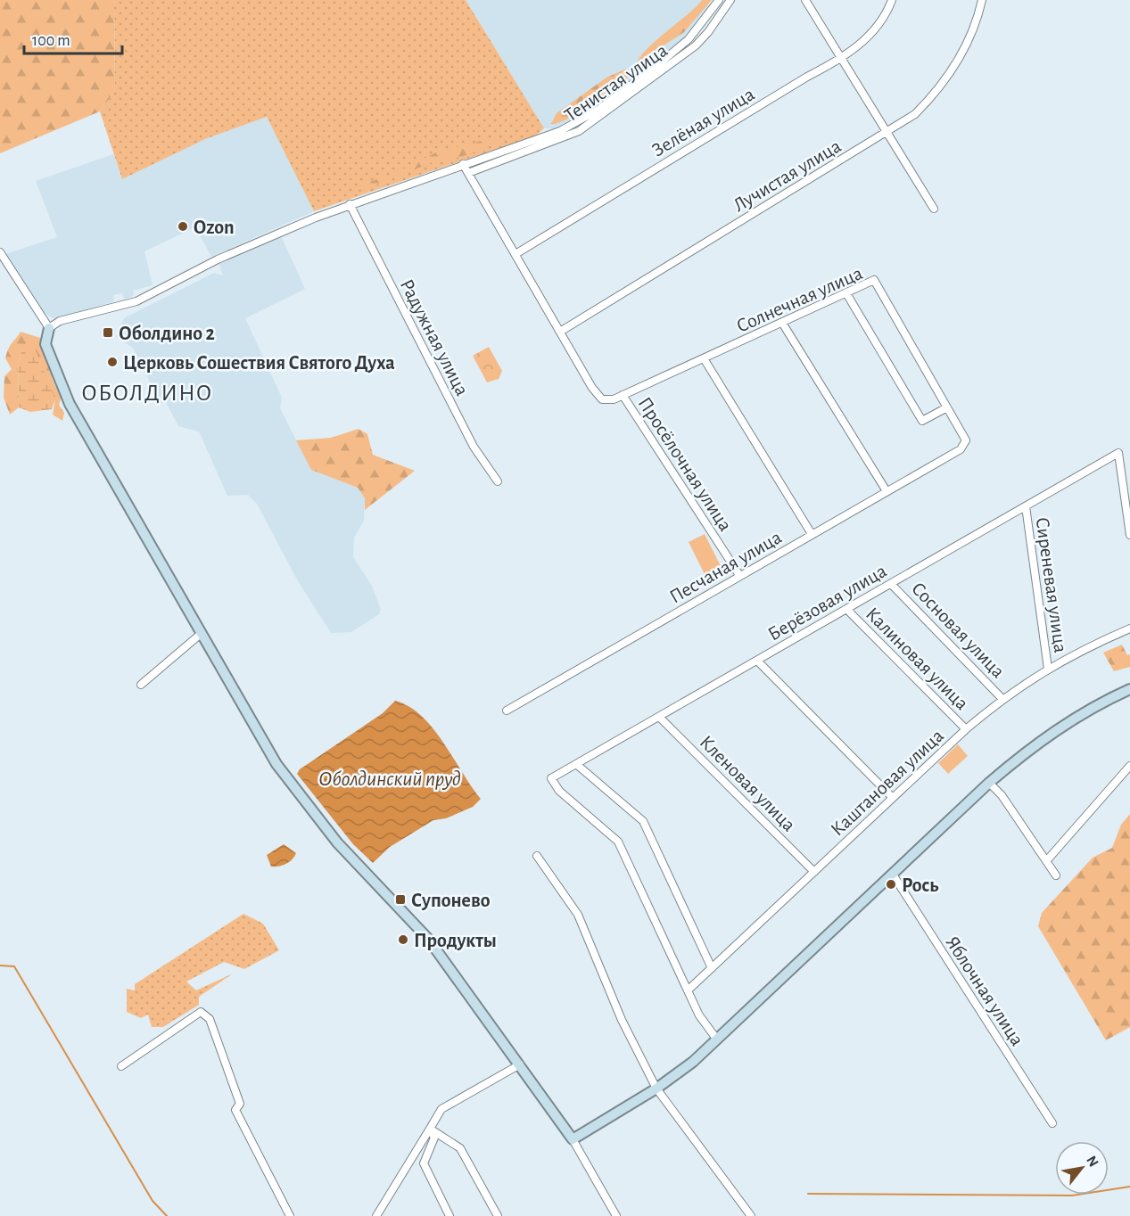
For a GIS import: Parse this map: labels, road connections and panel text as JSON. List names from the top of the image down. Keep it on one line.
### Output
{"streets":{"street":["Тенистая улица","Зелёная улица","Лучистая улица","Солнечная улица","Радужная улица","Просёлочная улица","Песчаная улица","Сиреневая улица","Берёзовая улица","Сосновая улица","Калиновая улица","Каштановая улица","Кленовая улица","Яблочная улица"]},"crossings":[["Лучистая улица","Солнечная улица"],["Солнечная улица","Просёлочная улица"],["Солнечная улица","Песчаная улица"],["Просёлочная улица","Песчаная улица"],["Сиреневая улица","Берёзовая улица"],["Сиреневая улица","Каштановая улица"],["Берёзовая улица","Сосновая улица"],["Берёзовая улица","Калиновая улица"],["Берёзовая улица","Каштановая улица"],["Берёзовая улица","Кленовая улица"],["Сосновая улица","Каштановая улица"],["Калиновая улица","Каштановая улица"],["Каштановая улица","Кленовая улица"]],"districts":["ОБОЛДИНО"],"water":["Оболдинский пруд"],"places":{"other":["Ozon","Церковь Сошествия Святого Духа","Рось","Продукты"],"transit":["Оболдино 2","Супонево"]},"scale_bar":"100 m","north":"top right"}
